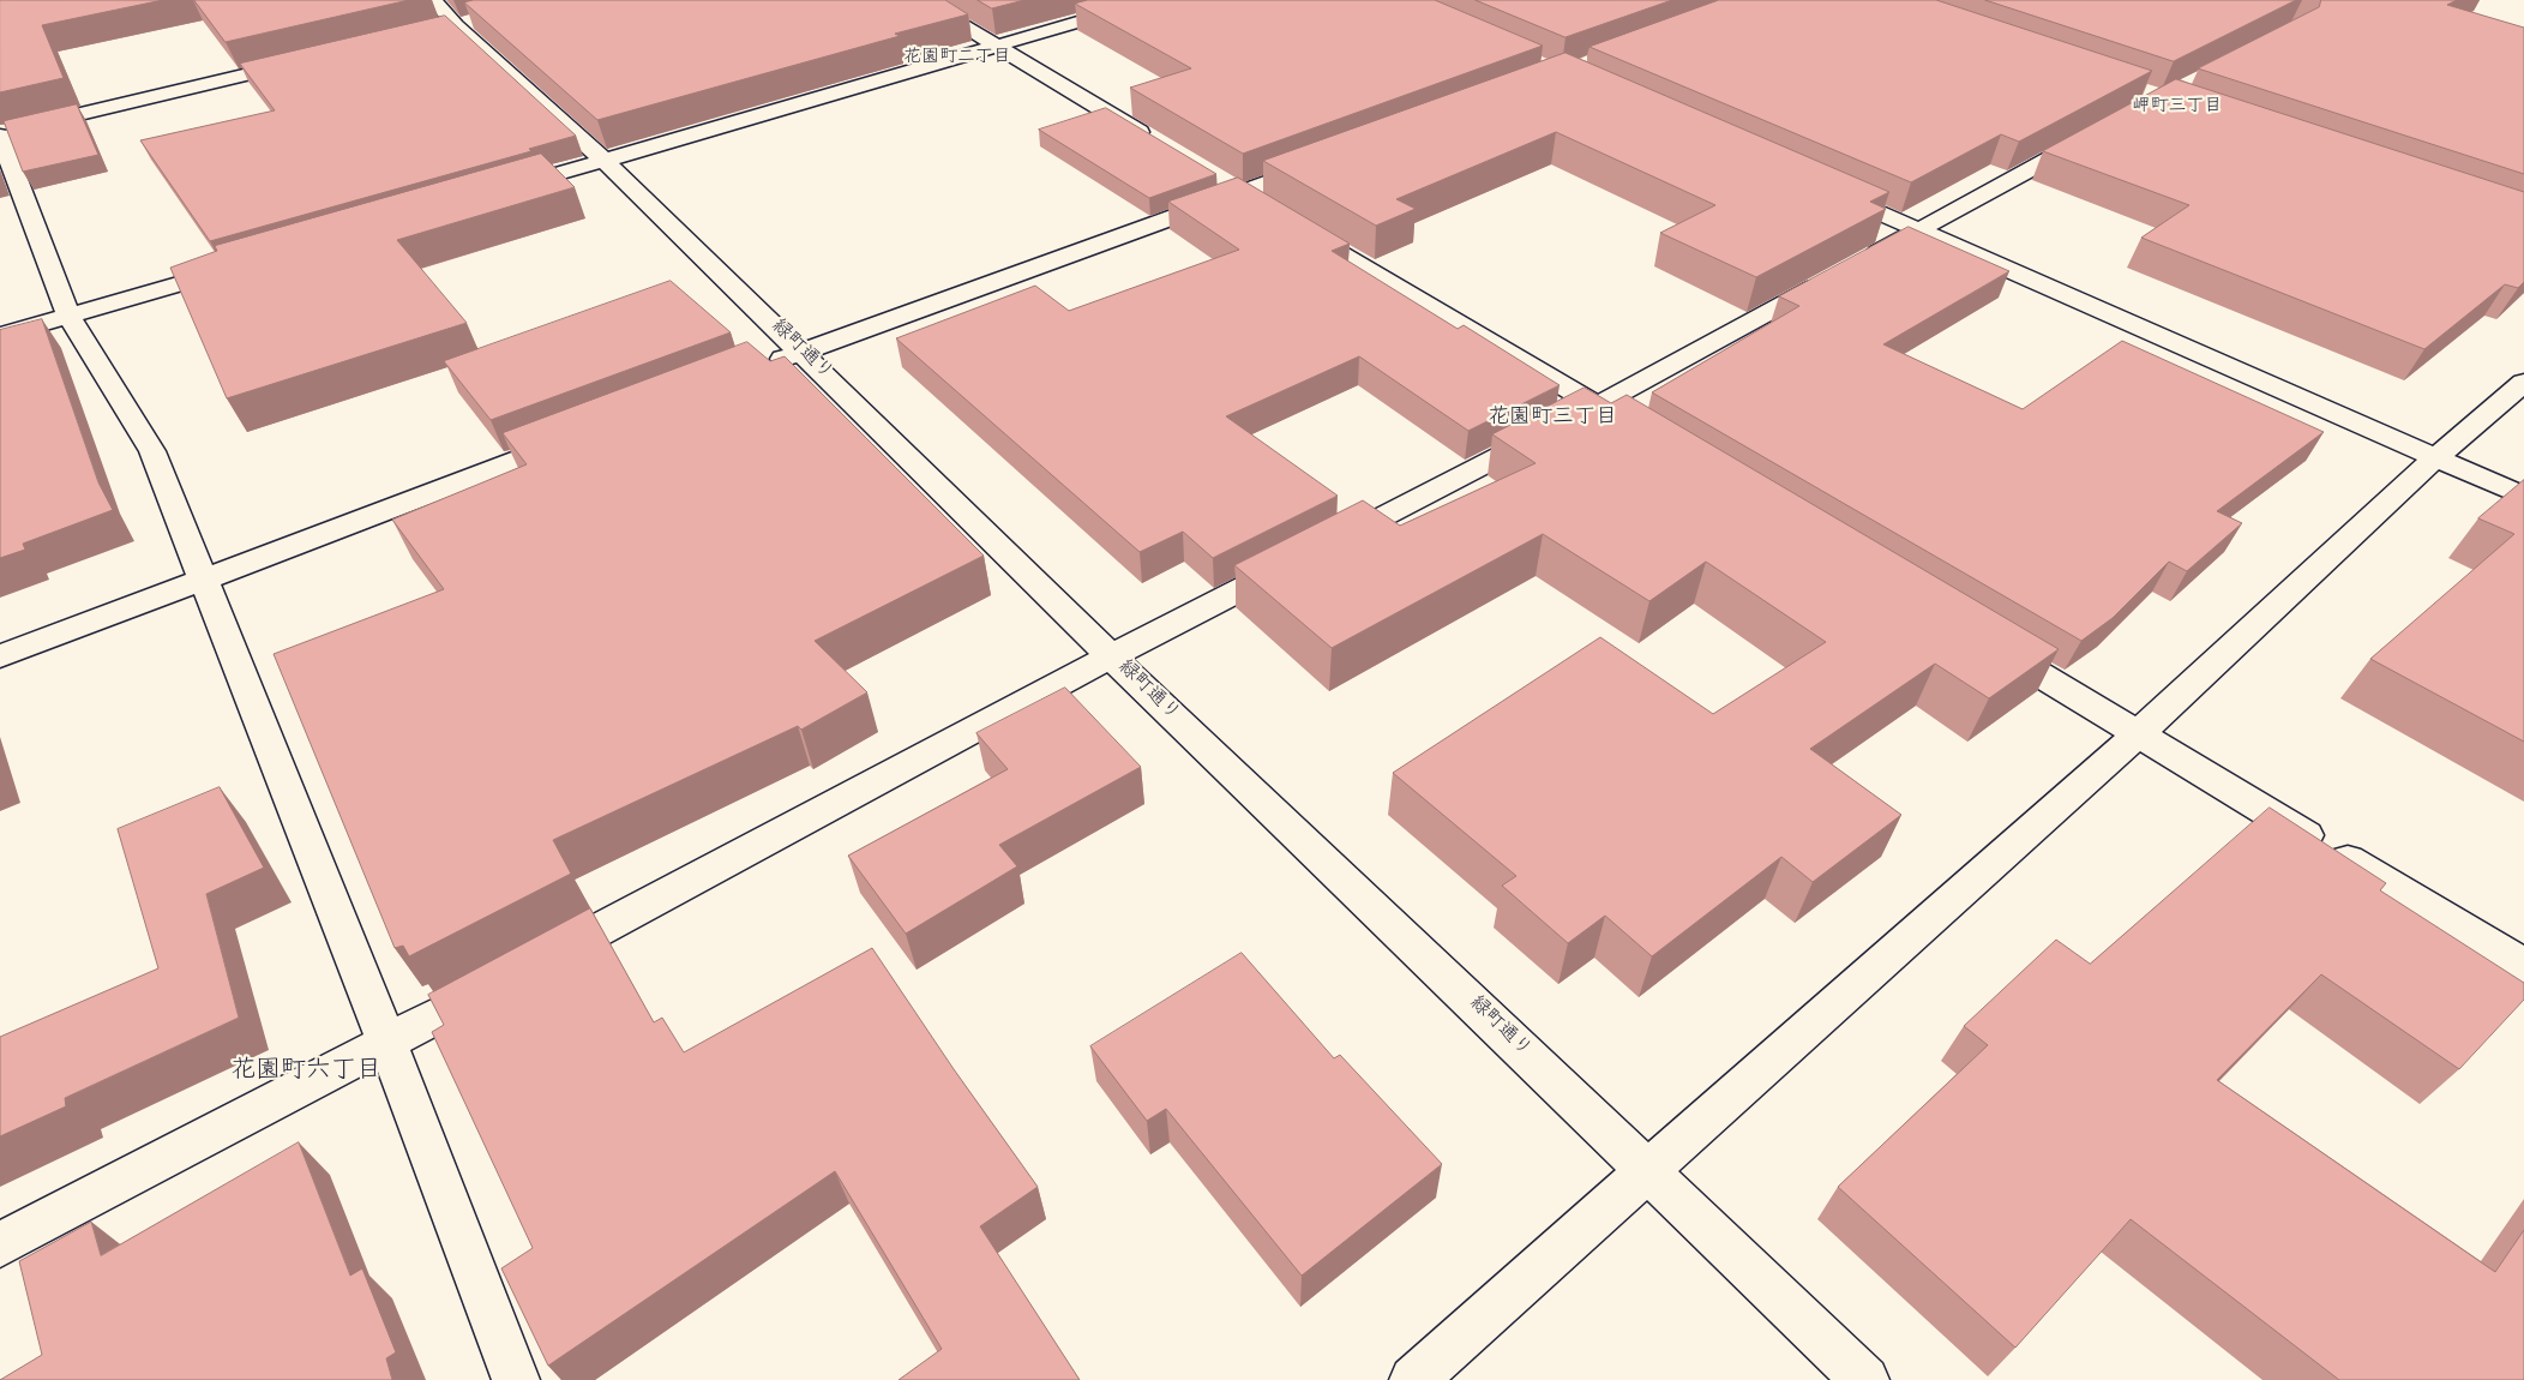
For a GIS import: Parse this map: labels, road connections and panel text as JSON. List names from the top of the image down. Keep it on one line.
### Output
{"streets":{"street":["緑町通り"]},"districts":["花園町二丁目","岬町三丁目","花園町三丁目","花園町六丁目"]}
